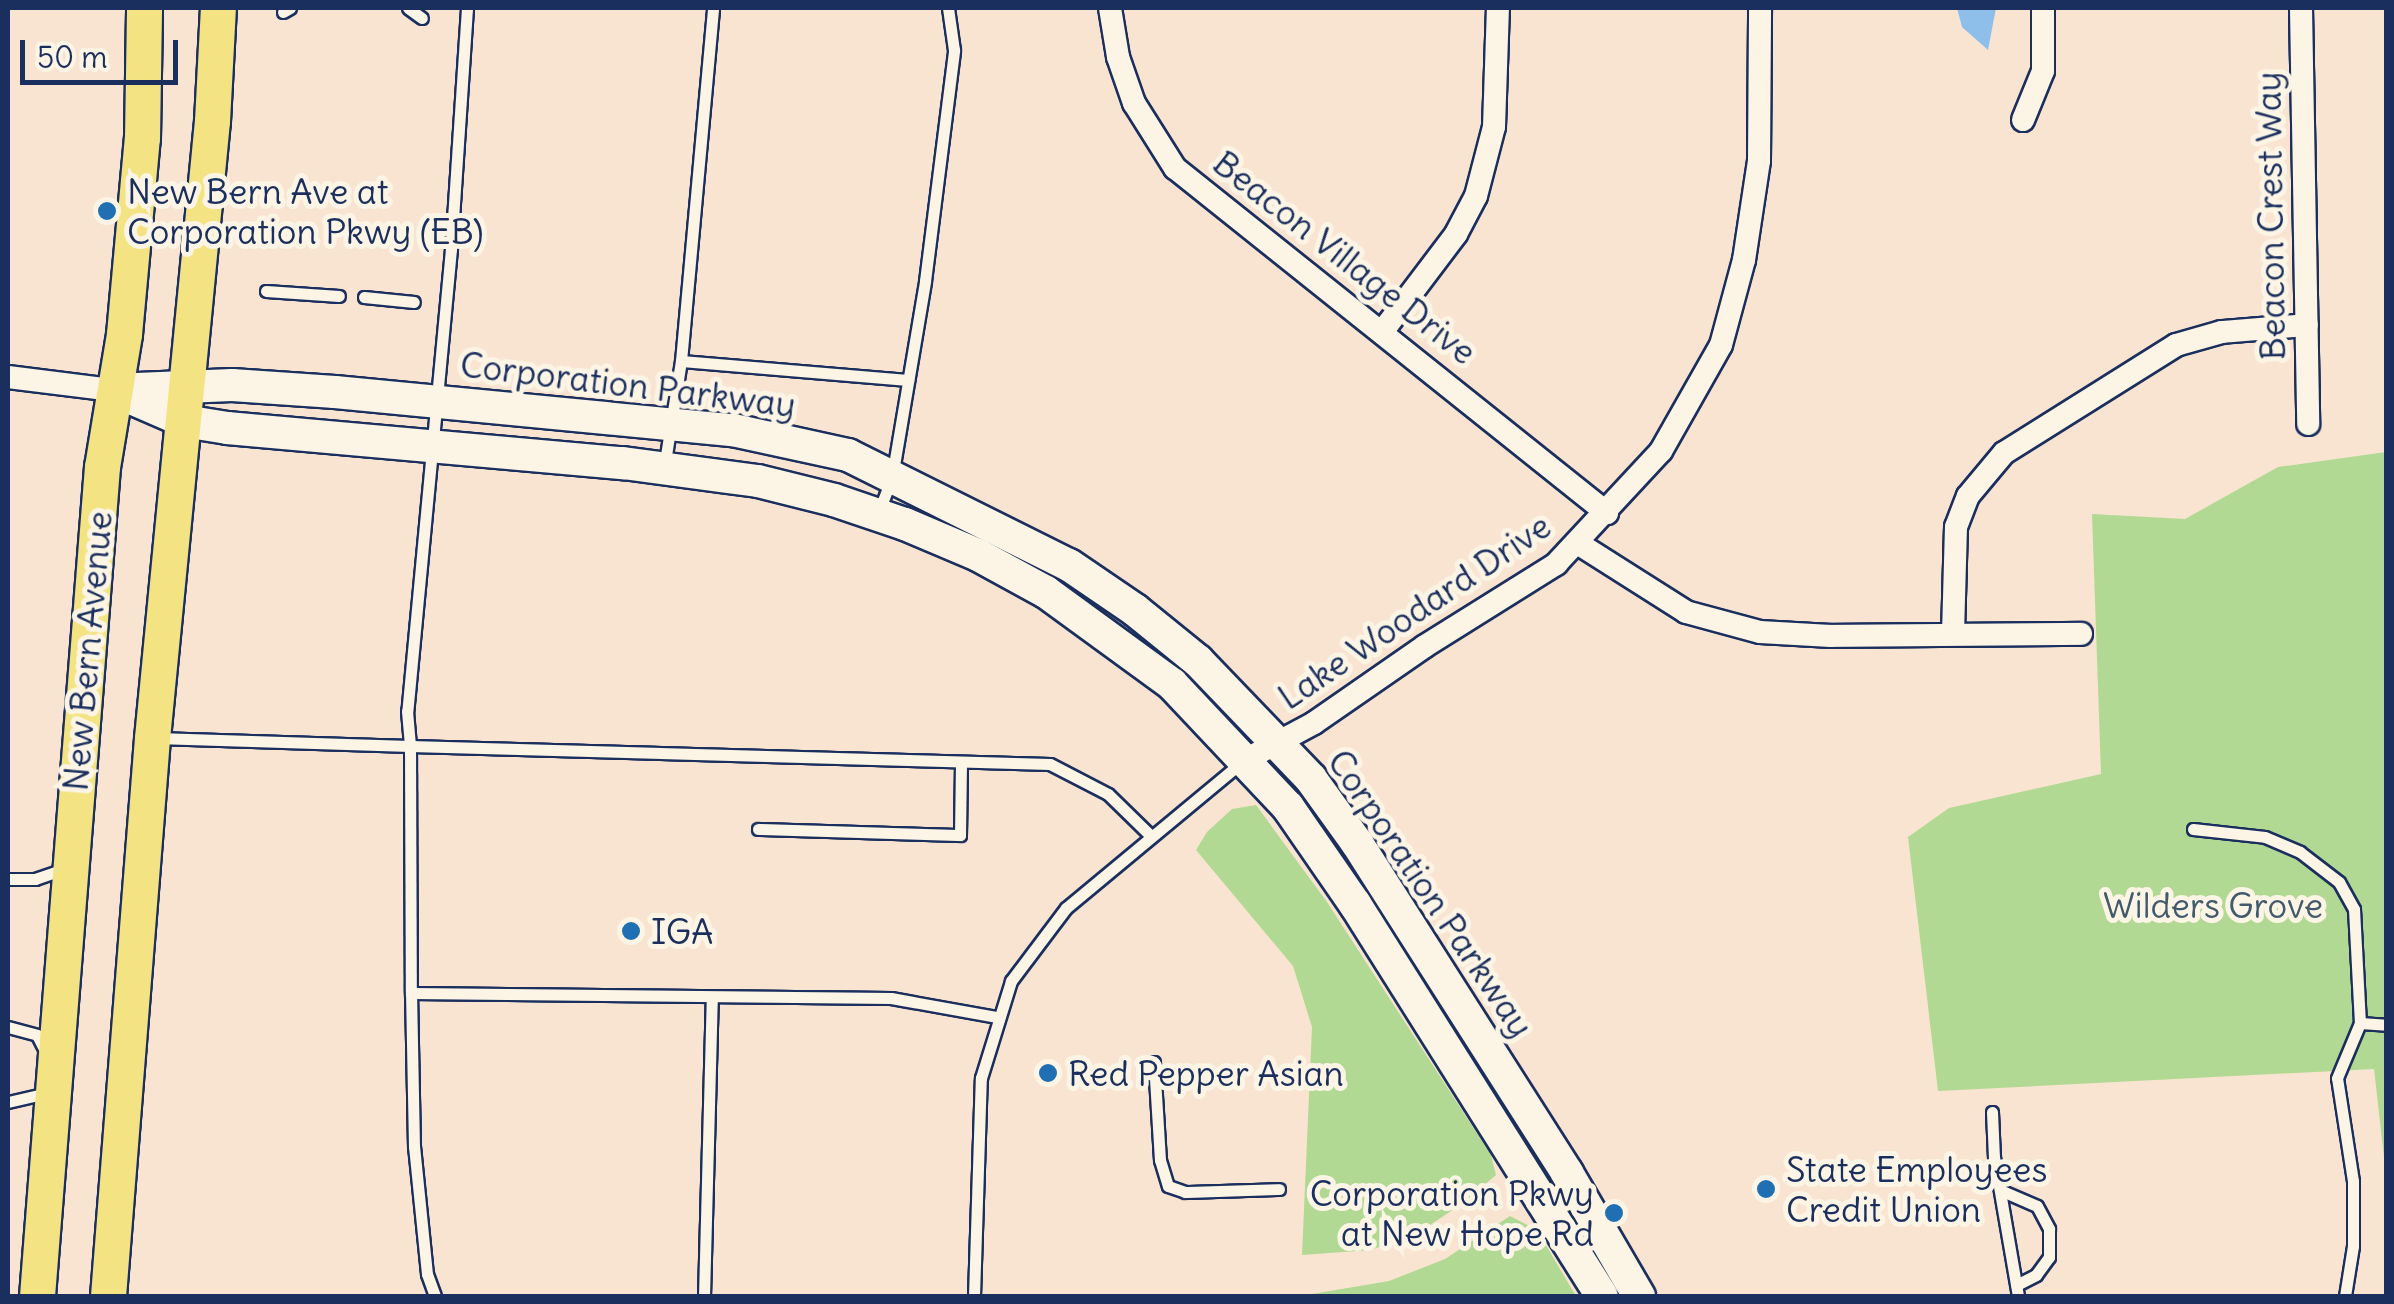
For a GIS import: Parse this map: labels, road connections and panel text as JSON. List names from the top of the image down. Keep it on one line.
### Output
{"streets":{"main road":["Corporation Parkway","New Bern Avenue"],"street":["Beacon Crest Way","Beacon Village Drive","Lake Woodard Drive"]},"crossings":[["Beacon Village Drive","Lake Woodard Drive"],["Corporation Parkway","Lake Woodard Drive"],["Corporation Parkway","New Bern Avenue"]],"parks":["Wilders Grove"],"places":["New Bern Ave at Corporation Pkwy (EB)","IGA","Red Pepper Asian","State Employees Credit Union","Corporation Pkwy at New Hope Rd"],"scale_bar":"50 m"}
